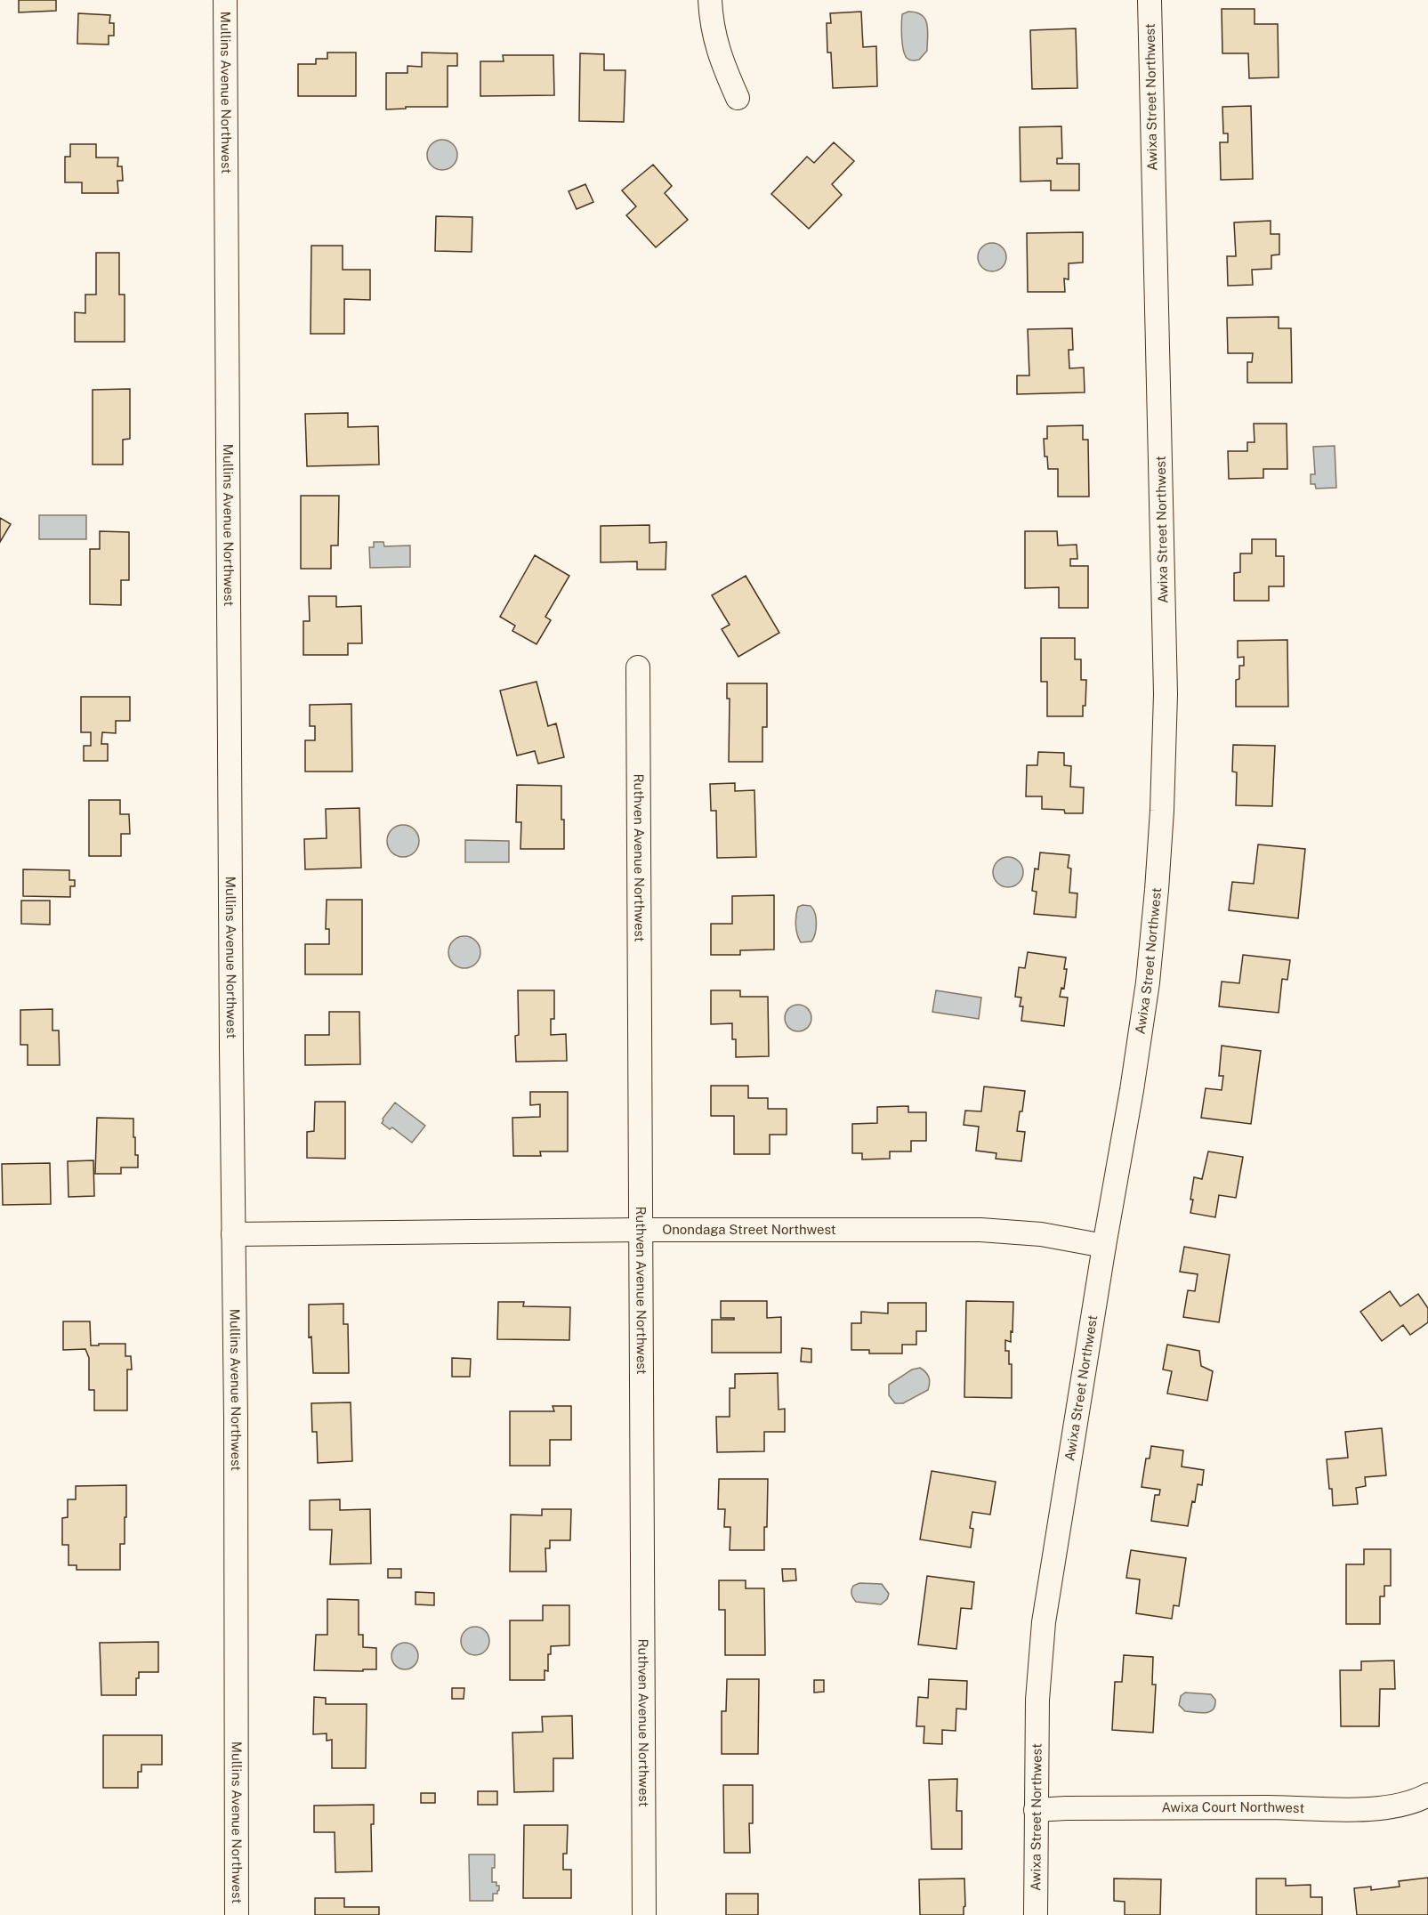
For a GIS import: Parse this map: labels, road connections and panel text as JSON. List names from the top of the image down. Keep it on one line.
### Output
{"streets":{"street":["Mullins Avenue Northwest","Awixa Street Northwest","Ruthven Avenue Northwest","Onondaga Street Northwest","Awixa Court Northwest"]},"crossings":[["Mullins Avenue Northwest","Onondaga Street Northwest"],["Awixa Street Northwest","Onondaga Street Northwest"],["Awixa Street Northwest","Awixa Court Northwest"],["Ruthven Avenue Northwest","Onondaga Street Northwest"]]}
